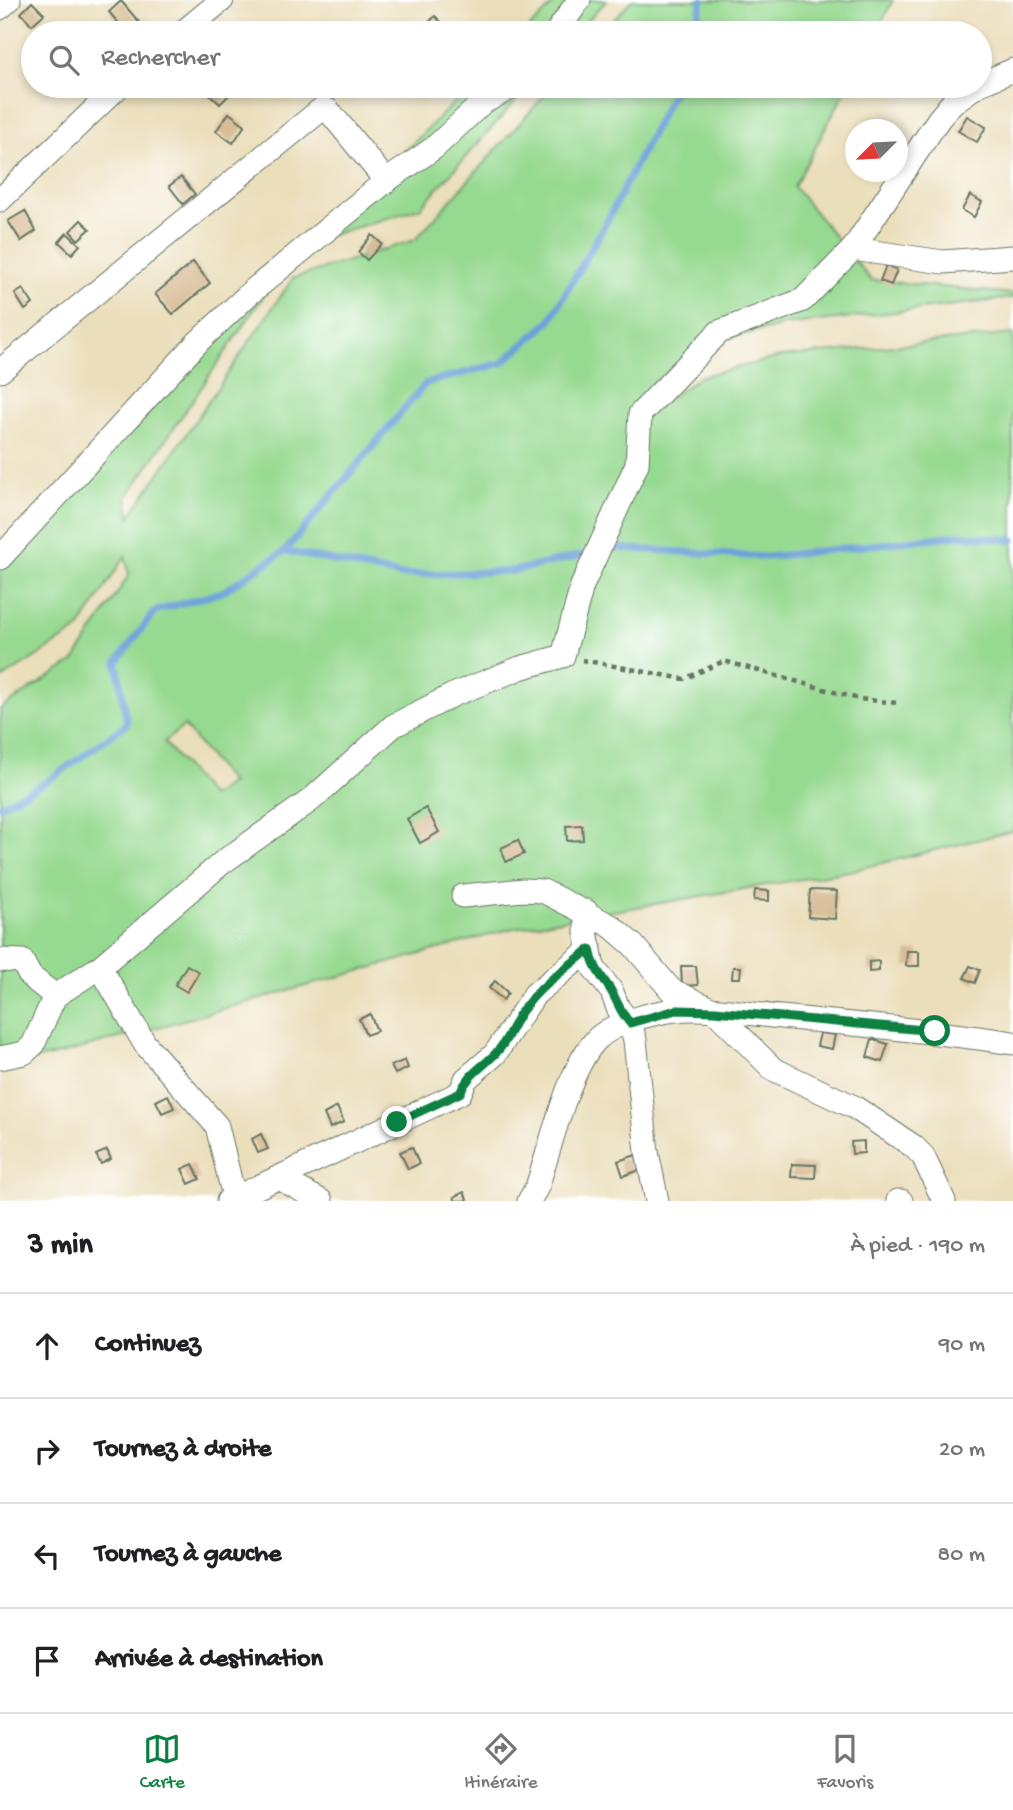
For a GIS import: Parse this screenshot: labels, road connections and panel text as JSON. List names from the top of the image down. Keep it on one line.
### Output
{"north":"bottom left","page":{"search":"Rechercher","heading":["3 min","À pied · 190 m"],"list":[["Continuez","90 m"],["Tournez à droite","20 m"],["Tournez à gauche","80 m"],"Arrivée à destination"],"nav":["Carte","Itinéraire","Favoris"]}}
